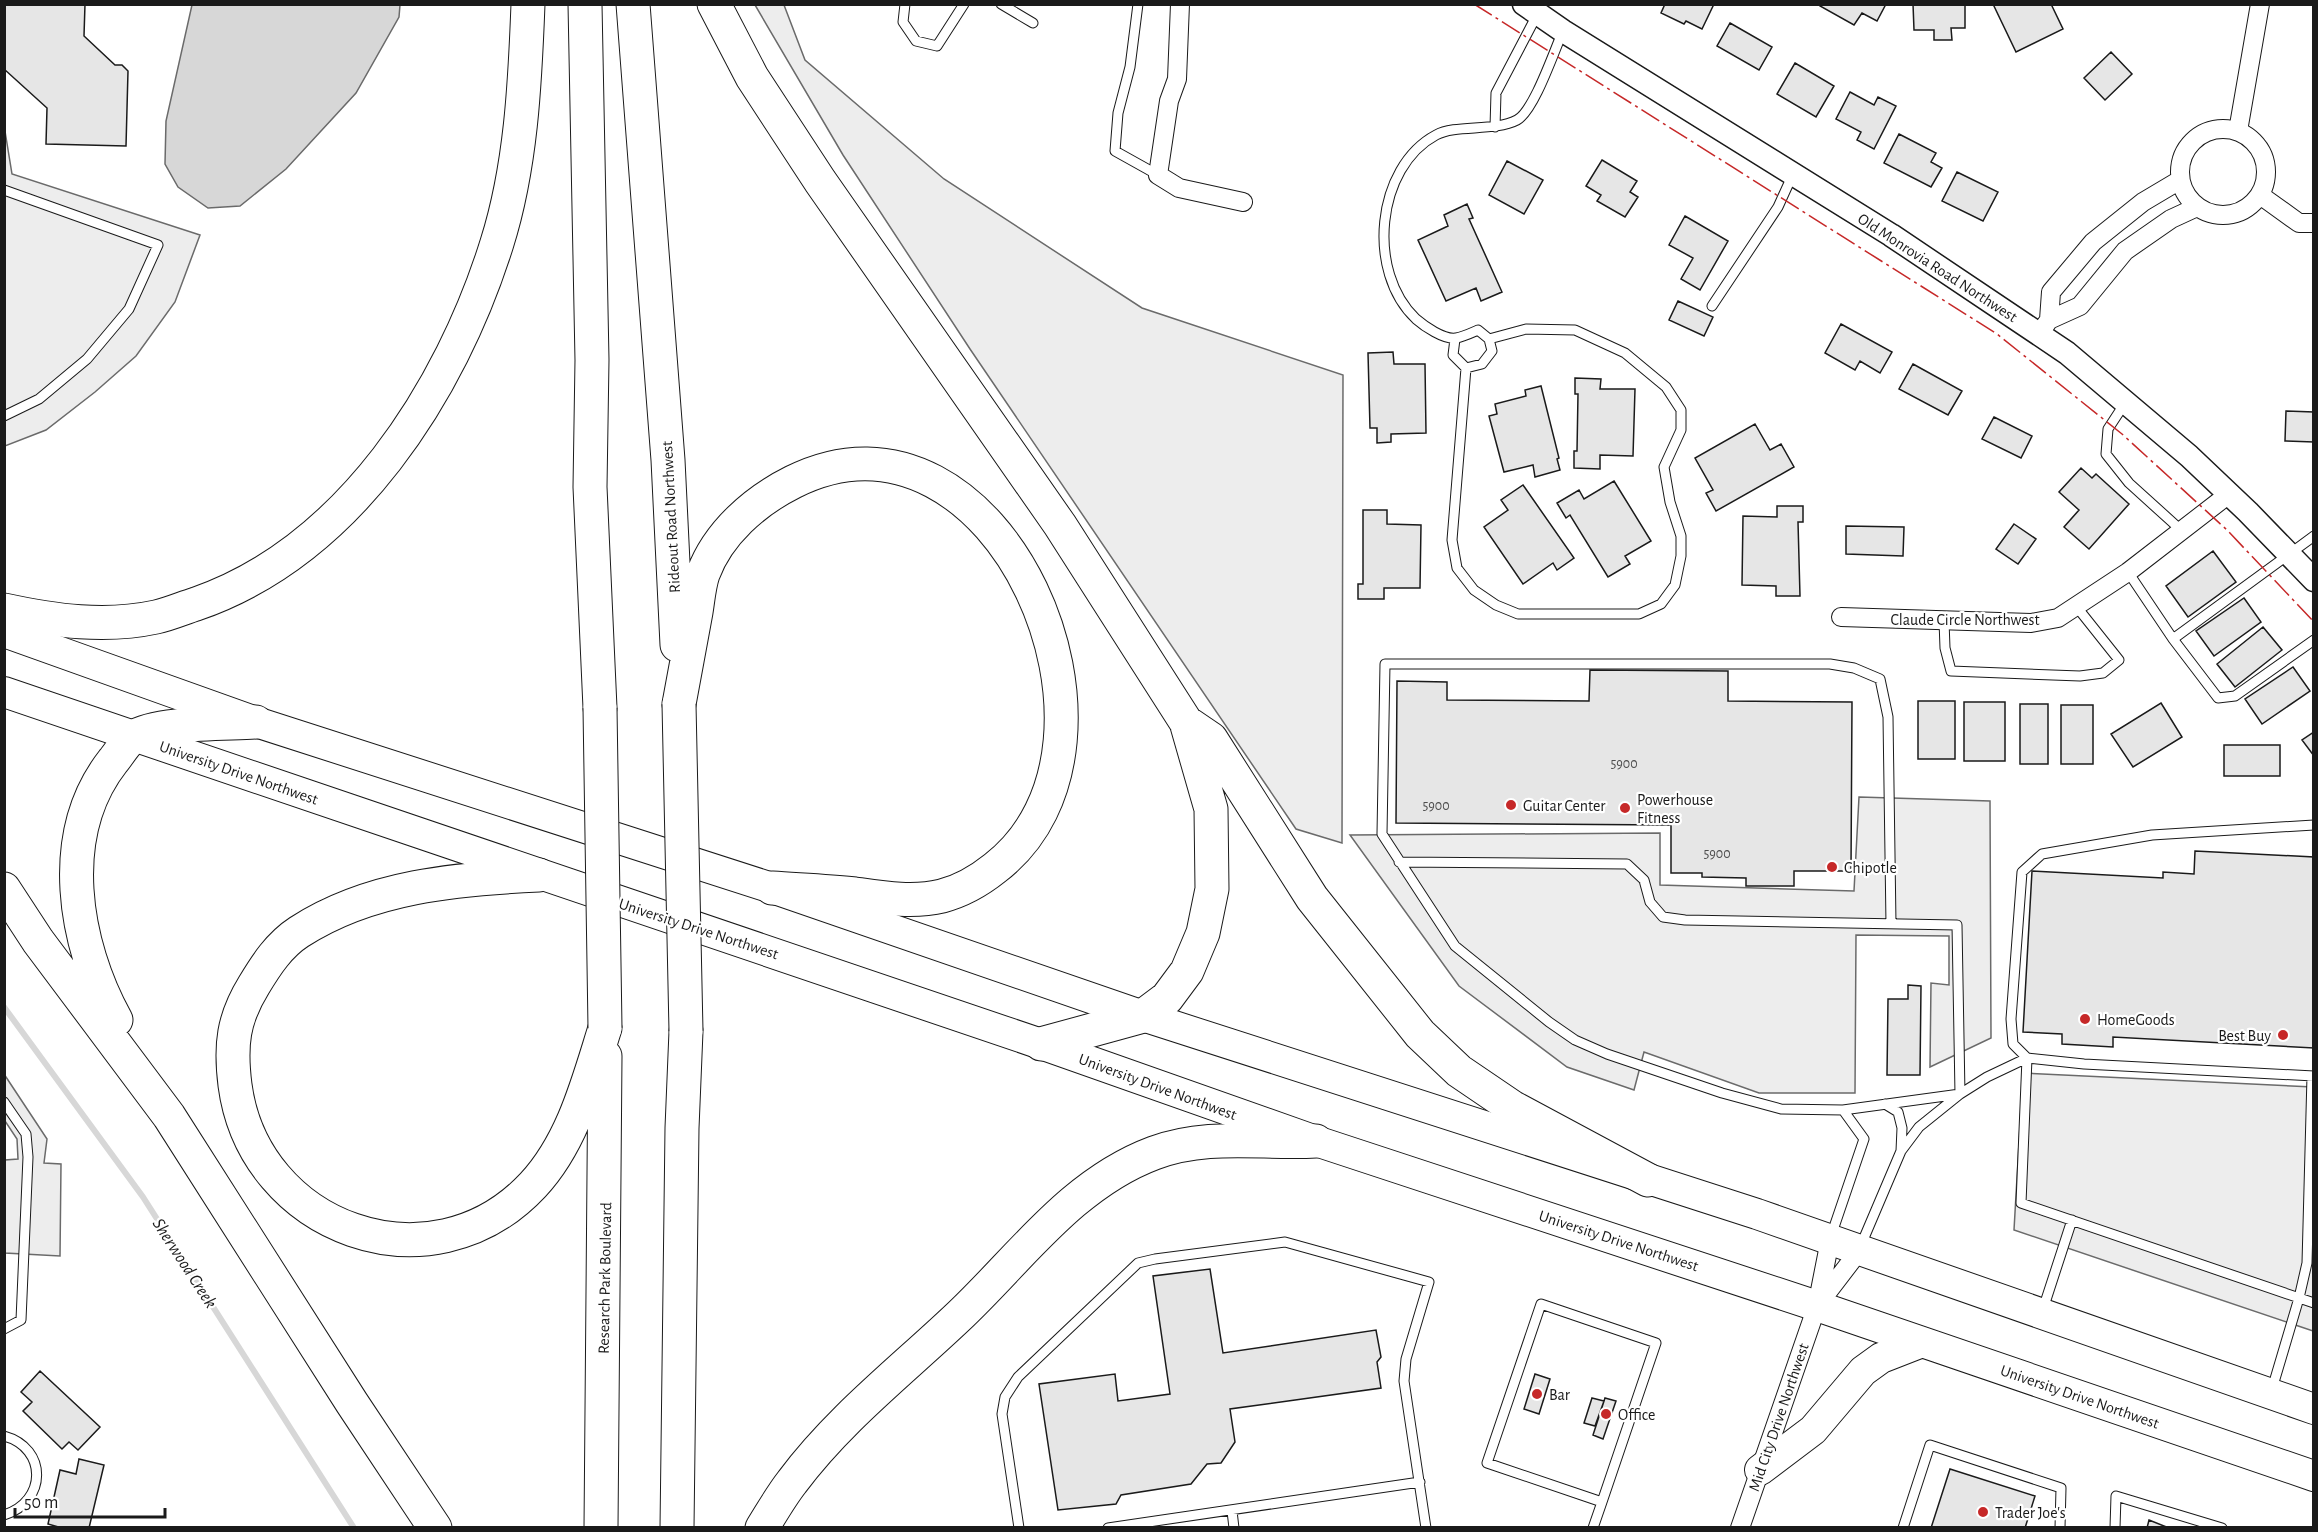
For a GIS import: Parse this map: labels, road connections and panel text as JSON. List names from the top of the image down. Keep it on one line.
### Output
{"streets":{"highway":["Rideout Road Northwest","University Drive Northwest","Research Park Boulevard"],"street":["Old Monrovia Road Northwest","Claude Circle Northwest","Mid City Drive Northwest"]},"crossings":[["Old Monrovia Road Northwest","Claude Circle Northwest"],["University Drive Northwest","Mid City Drive Northwest"]],"water":["Sherwood Creek"],"places":["Guitar Center","Powerhouse Fitness","Chipotle","HomeGoods","Best Buy","Bar","Office","Trader Joe's"],"house_numbers":["5900","5900","5900"],"scale_bar":"50 m"}
